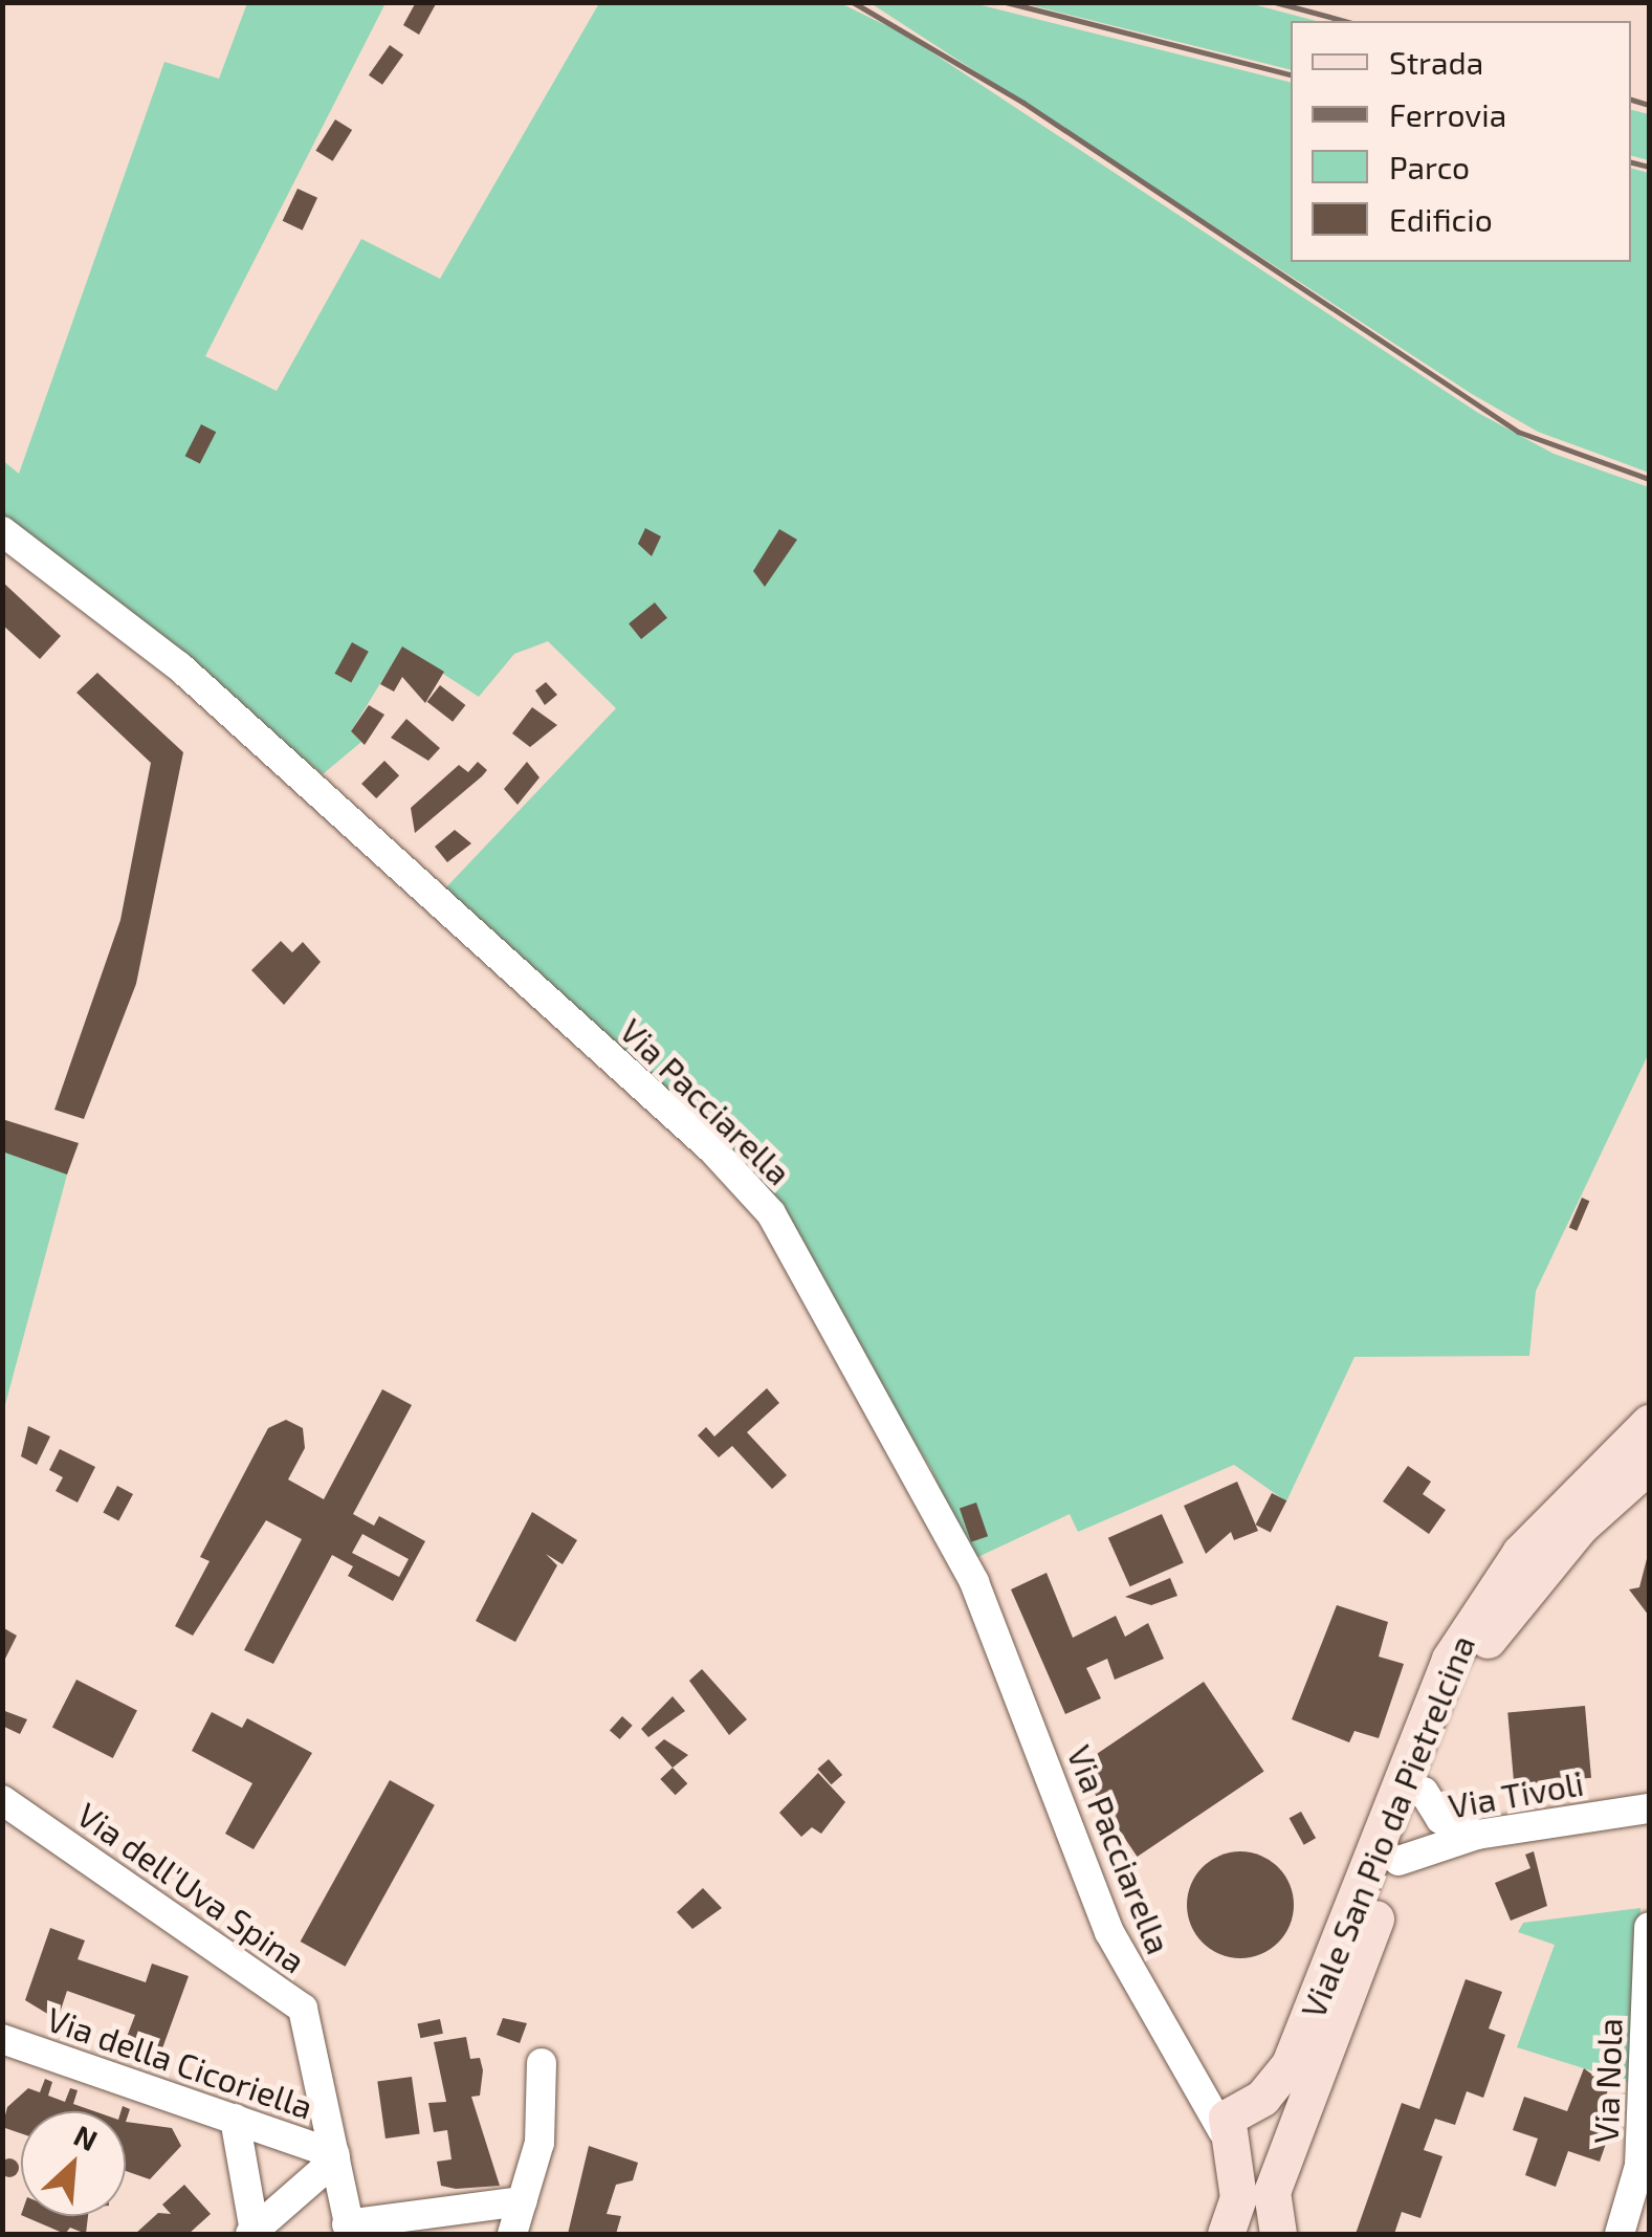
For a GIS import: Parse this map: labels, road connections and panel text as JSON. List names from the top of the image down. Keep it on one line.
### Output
{"streets":{"main road":["Viale San Pio da Pietrelcina"],"street":["Via Pacciarella","Via Tivoli","Via dell'Uva Spina","Via della Cicoriella","Via Nola"]},"crossings":[["Via Pacciarella","Viale San Pio da Pietrelcina"],["Via Tivoli","Viale San Pio da Pietrelcina"],["Via dell'Uva Spina","Via della Cicoriella"]],"legend":["Strada","Ferrovia","Parco","Edificio"],"north":"top right"}
